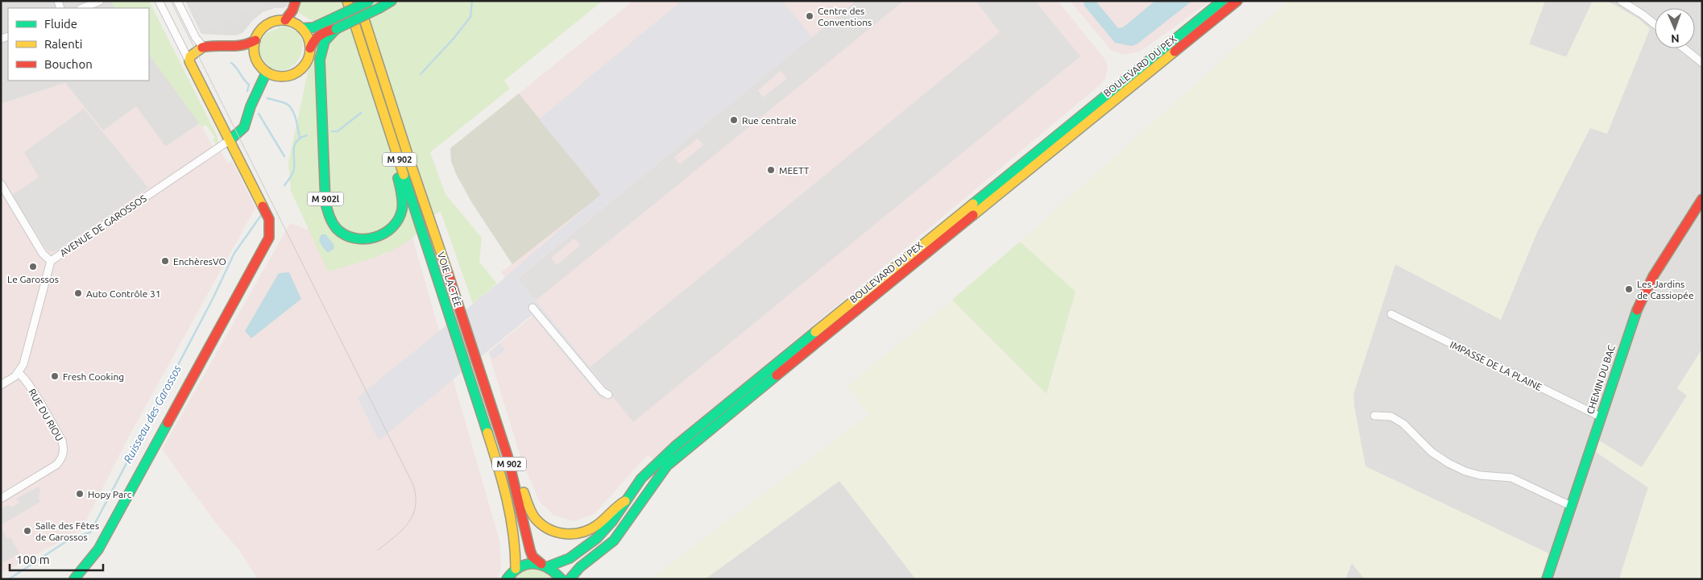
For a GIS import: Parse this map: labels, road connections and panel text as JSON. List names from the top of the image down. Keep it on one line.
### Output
{"streets":{"main road":["BOULEVARD DU PEX","M 902","M 902l","VOIE LACTÉE","CHEMIN DU BAC"],"street":["AVENUE DE GAROSSOS","IMPASSE DE LA PLAINE","RUE DU RIOU"]},"crossings":[["BOULEVARD DU PEX","VOIE LACTÉE"],["M 902l","VOIE LACTÉE"],["AVENUE DE GAROSSOS","RUE DU RIOU"],["IMPASSE DE LA PLAINE","CHEMIN DU BAC"]],"water":["Ruisseau des Garossos"],"places":["Centre des Conventions","Rue centrale","MEETT","EnchèresVO","Le Garossos","Les Jardins de Cassiopée","Auto Contrôle 31","Fresh Cooking","Hopy Parc","Salle des Fêtes de Garossos"],"legend":["Fluide","Ralenti","Bouchon"],"scale_bar":"100 m","north":"bottom"}
